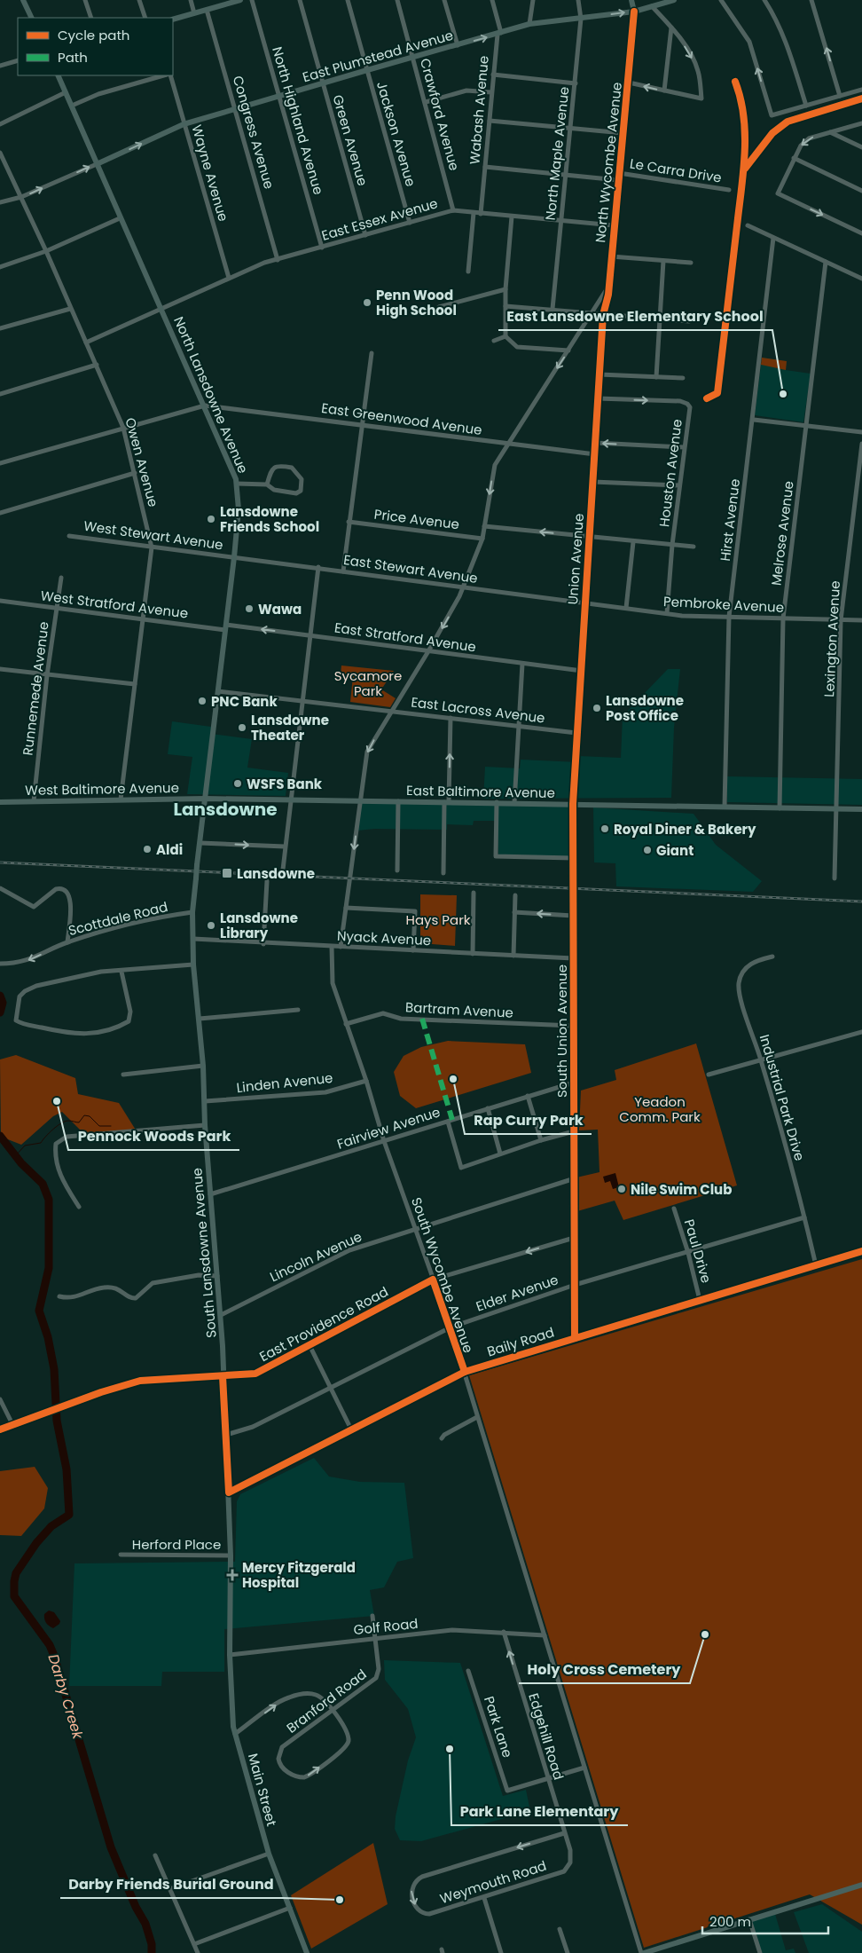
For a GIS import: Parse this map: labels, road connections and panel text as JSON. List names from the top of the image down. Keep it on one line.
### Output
{"streets":{"main road":["East Plumstead Avenue","North Lansdowne Avenue","West Baltimore Avenue","East Baltimore Avenue","South Lansdowne Avenue","Main Street"],"street":["Wabash Avenue","Crawford Avenue","North Highland Avenue","Congress Avenue","Jackson Avenue","Green Avenue","North Maple Avenue","North Wycombe Avenue","Le Carra Drive","Wayne Avenue","East Essex Avenue","East Greenwood Avenue","Owen Avenue","Houston Avenue","Price Avenue","Hirst Avenue","Melrose Avenue","West Stewart Avenue","Union Avenue","East Stewart Avenue","West Stratford Avenue","Pembroke Avenue","East Stratford Avenue","Lexington Avenue","Runnemede Avenue","East Lacross Avenue","Scottdale Road","Nyack Avenue","Bartram Avenue","South Union Avenue","Linden Avenue","Industrial Park Drive","Fairview Avenue","Paul Drive","Lincoln Avenue","South Wycombe Avenue","Elder Avenue","East Providence Road","Baily Road","Herford Place","Golf Road","Branford Road","Park Lane","Edgehill Road","Weymouth Road"]},"crossings":[["East Plumstead Avenue","Wabash Avenue"],["East Plumstead Avenue","Crawford Avenue"],["East Plumstead Avenue","North Highland Avenue"],["East Plumstead Avenue","Congress Avenue"],["East Plumstead Avenue","Jackson Avenue"],["East Plumstead Avenue","Green Avenue"],["East Plumstead Avenue","North Maple Avenue"],["East Plumstead Avenue","North Wycombe Avenue"],["East Plumstead Avenue","Wayne Avenue"],["East Plumstead Avenue","North Lansdowne Avenue"],["Wabash Avenue","East Essex Avenue"],["Crawford Avenue","East Essex Avenue"],["North Highland Avenue","East Essex Avenue"],["Congress Avenue","East Essex Avenue"],["Jackson Avenue","East Essex Avenue"],["Green Avenue","East Essex Avenue"],["North Maple Avenue","East Essex Avenue"],["North Wycombe Avenue","Le Carra Drive"],["North Wycombe Avenue","East Essex Avenue"],["North Wycombe Avenue","East Greenwood Avenue"],["North Wycombe Avenue","Price Avenue"],["North Wycombe Avenue","Union Avenue"],["North Wycombe Avenue","East Stewart Avenue"],["North Wycombe Avenue","East Stratford Avenue"],["North Wycombe Avenue","East Lacross Avenue"],["North Wycombe Avenue","East Baltimore Avenue"],["Wayne Avenue","East Essex Avenue"],["East Essex Avenue","North Lansdowne Avenue"],["East Essex Avenue","Owen Avenue"],["North Lansdowne Avenue","East Greenwood Avenue"],["North Lansdowne Avenue","West Stewart Avenue"],["North Lansdowne Avenue","East Stewart Avenue"],["North Lansdowne Avenue","West Stratford Avenue"],["North Lansdowne Avenue","East Stratford Avenue"],["North Lansdowne Avenue","East Lacross Avenue"],["North Lansdowne Avenue","West Baltimore Avenue"],["North Lansdowne Avenue","East Baltimore Avenue"],["North Lansdowne Avenue","South Lansdowne Avenue"],["East Greenwood Avenue","Union Avenue"],["Owen Avenue","West Stewart Avenue"],["Owen Avenue","West Stratford Avenue"],["Owen Avenue","West Baltimore Avenue"],["Houston Avenue","Union Avenue"],["Houston Avenue","Pembroke Avenue"],["Hirst Avenue","Pembroke Avenue"],["Hirst Avenue","East Baltimore Avenue"],["Melrose Avenue","Pembroke Avenue"],["Melrose Avenue","East Baltimore Avenue"],["West Stewart Avenue","East Stewart Avenue"],["Union Avenue","East Stewart Avenue"],["Union Avenue","Pembroke Avenue"],["Union Avenue","East Stratford Avenue"],["Union Avenue","East Lacross Avenue"],["Union Avenue","East Baltimore Avenue"],["Union Avenue","South Union Avenue"],["East Stewart Avenue","Pembroke Avenue"],["West Stratford Avenue","East Stratford Avenue"],["West Stratford Avenue","Runnemede Avenue"],["Pembroke Avenue","Lexington Avenue"],["Lexington Avenue","East Baltimore Avenue"],["Runnemede Avenue","West Baltimore Avenue"],["West Baltimore Avenue","East Baltimore Avenue"],["West Baltimore Avenue","South Lansdowne Avenue"],["East Baltimore Avenue","South Union Avenue"],["East Baltimore Avenue","South Lansdowne Avenue"],["Scottdale Road","South Lansdowne Avenue"],["Nyack Avenue","South Union Avenue"],["Nyack Avenue","South Lansdowne Avenue"],["Nyack Avenue","South Wycombe Avenue"],["Bartram Avenue","South Union Avenue"],["Bartram Avenue","South Wycombe Avenue"],["South Union Avenue","Fairview Avenue"],["South Union Avenue","Lincoln Avenue"],["South Union Avenue","Elder Avenue"],["South Union Avenue","East Providence Road"],["South Union Avenue","Baily Road"],["Linden Avenue","South Lansdowne Avenue"],["Linden Avenue","South Wycombe Avenue"],["Industrial Park Drive","Elder Avenue"],["Industrial Park Drive","Baily Road"],["Fairview Avenue","South Lansdowne Avenue"],["Fairview Avenue","South Wycombe Avenue"],["Paul Drive","Elder Avenue"],["Paul Drive","Baily Road"],["South Lansdowne Avenue","Lincoln Avenue"],["South Lansdowne Avenue","Elder Avenue"],["South Lansdowne Avenue","East Providence Road"],["South Lansdowne Avenue","Baily Road"],["South Lansdowne Avenue","Herford Place"],["South Lansdowne Avenue","Main Street"],["Lincoln Avenue","South Wycombe Avenue"],["South Wycombe Avenue","Elder Avenue"],["South Wycombe Avenue","East Providence Road"],["South Wycombe Avenue","Baily Road"],["South Wycombe Avenue","Golf Road"],["Golf Road","Branford Road"],["Golf Road","Edgehill Road"],["Golf Road","Main Street"],["Park Lane","Edgehill Road"],["Edgehill Road","Weymouth Road"]],"one_way":["North Wycombe Avenue","Scottdale Road","Edgehill Road"],"districts":["Lansdowne"],"water":["Darby Creek"],"parks":["Sycamore Park","Hays Park","Yeadon Comm. Park"],"places":{"other":["Penn Wood High School","East Lansdowne Elementary School","Lansdowne Friends School","Wawa","PNC Bank","Lansdowne Post Office","Lansdowne Theater","WSFS Bank","Royal Diner & Bakery","Aldi","Giant","Lansdowne Library","Rap Curry Park","Pennock Woods Park","Nile Swim Club","Holy Cross Cemetery","Park Lane Elementary","Darby Friends Burial Ground"],"transit":["Lansdowne"],"health":["Mercy Fitzgerald Hospital"]},"legend":["Cycle path","Path"],"scale_bar":"200 m"}
